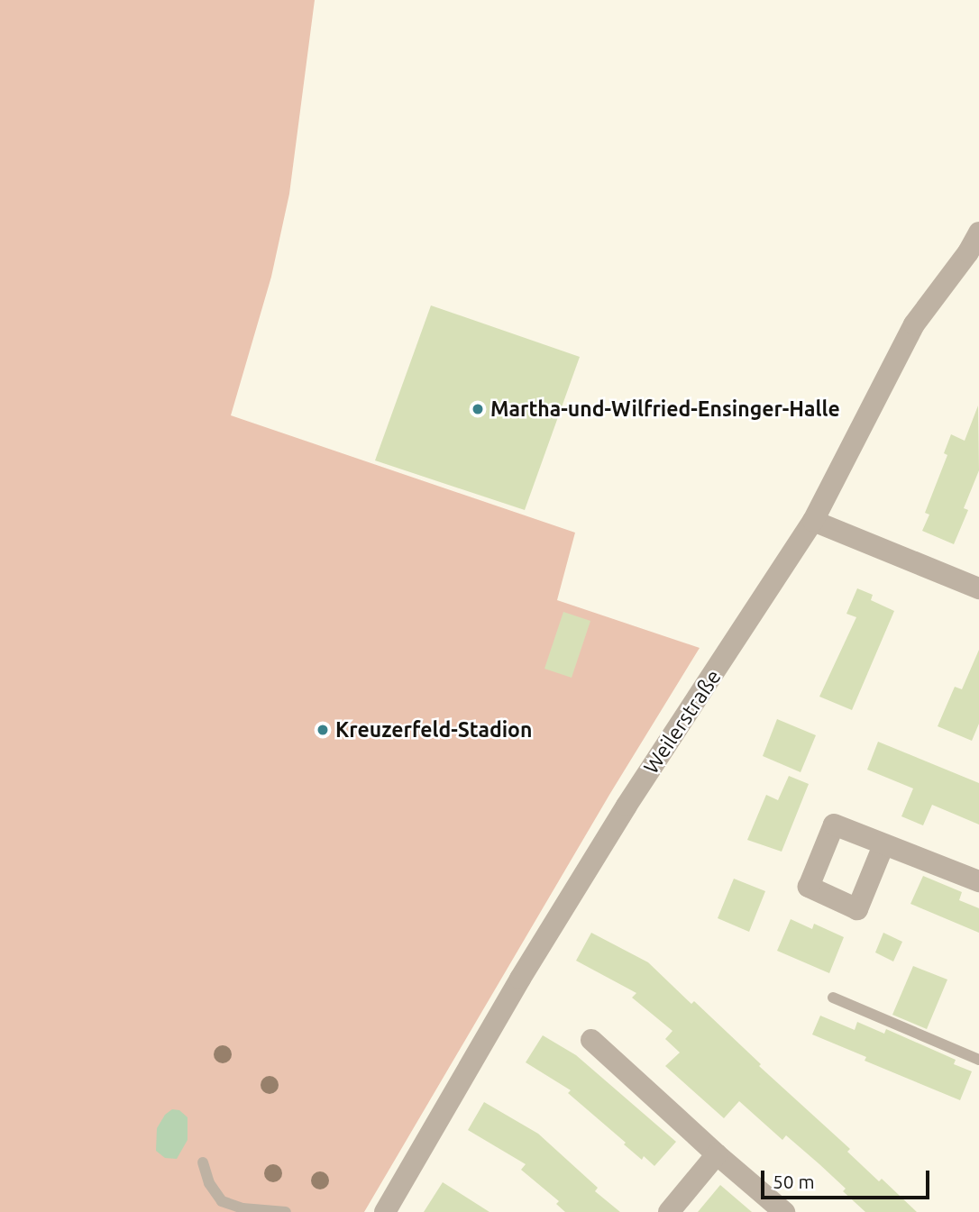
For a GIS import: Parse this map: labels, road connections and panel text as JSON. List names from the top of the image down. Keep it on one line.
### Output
{"streets":{"street":["Weilerstraße"]},"places":["Martha-und-Wilfried-Ensinger-Halle","Kreuzerfeld-Stadion"],"scale_bar":"50 m"}
